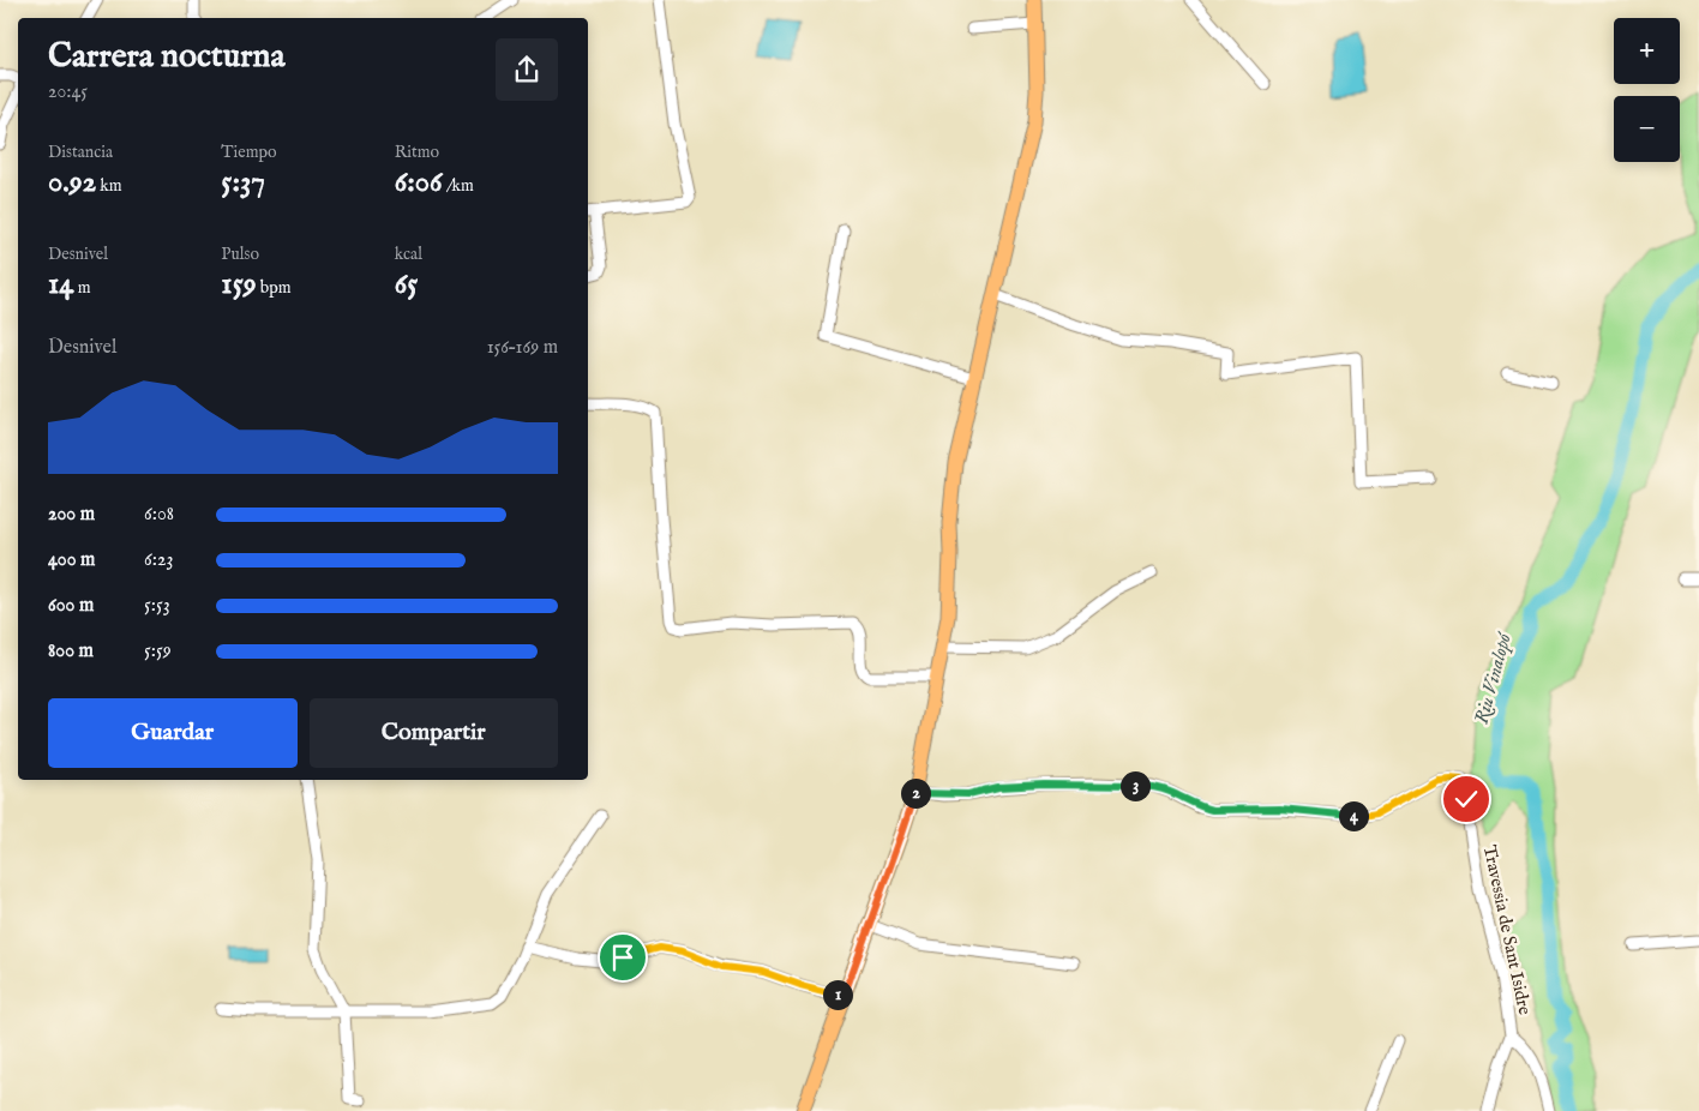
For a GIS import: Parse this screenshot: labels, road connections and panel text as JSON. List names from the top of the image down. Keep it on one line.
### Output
{"streets":{"street":["Travessia de Sant Isidre"]},"water":["Riu Vinalopó"],"page":{"map_buttons":["+","−"],"heading":["Carrera nocturna","20:45"],"stats":[["Distancia","0.92 km"],["Tiempo","5:37"],["Ritmo","6:06 /km"],["Desnivel","14 m"],["Pulso","159 bpm"],["kcal","65"]],"chart":["Desnivel","156–169 m"],"list":[{"name":"200 m","note":"6:08"},{"name":"400 m","note":"6:23"},{"name":"600 m","note":"5:53"},{"name":"800 m","note":"5:59"}],"buttons":["Guardar","Compartir"],"pins":["3","2","4","1"]}}
